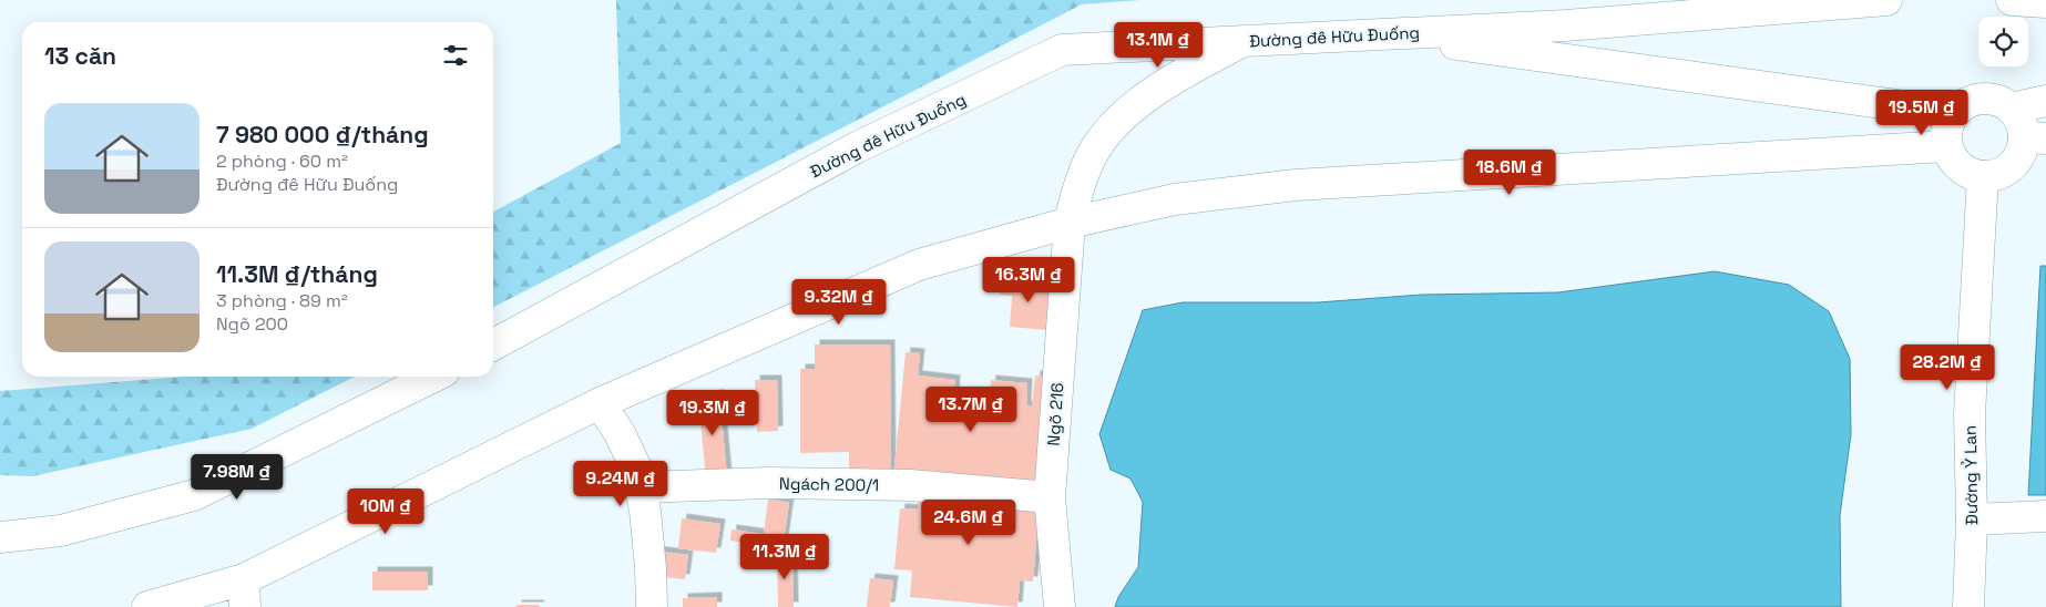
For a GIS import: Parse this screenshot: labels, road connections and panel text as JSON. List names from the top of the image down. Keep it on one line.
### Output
{"streets":{"main road":["Đường đê Hữu Đuống","Ngõ 216","Đường Ỷ Lan","Ngách 200/1"]},"crossings":[["Đường đê Hữu Đuống","Ngõ 216"],["Ngõ 216","Ngách 200/1"]],"page":{"price":["13.1M ₫","19.5M ₫","18.6M ₫","16.3M ₫","9.32M ₫","28.2M ₫","13.7M ₫","19.3M ₫","7.98M ₫","9.24M ₫","10M ₫","24.6M ₫","11.3M ₫"],"heading":"13 căn","list":[{"name":"7 980 000 ₫/tháng","note":"2 phòng · 60 m² · Đường đê Hữu Đuống"},{"name":"11.3M ₫/tháng","note":"3 phòng · 89 m² · Ngõ 200"}]}}
